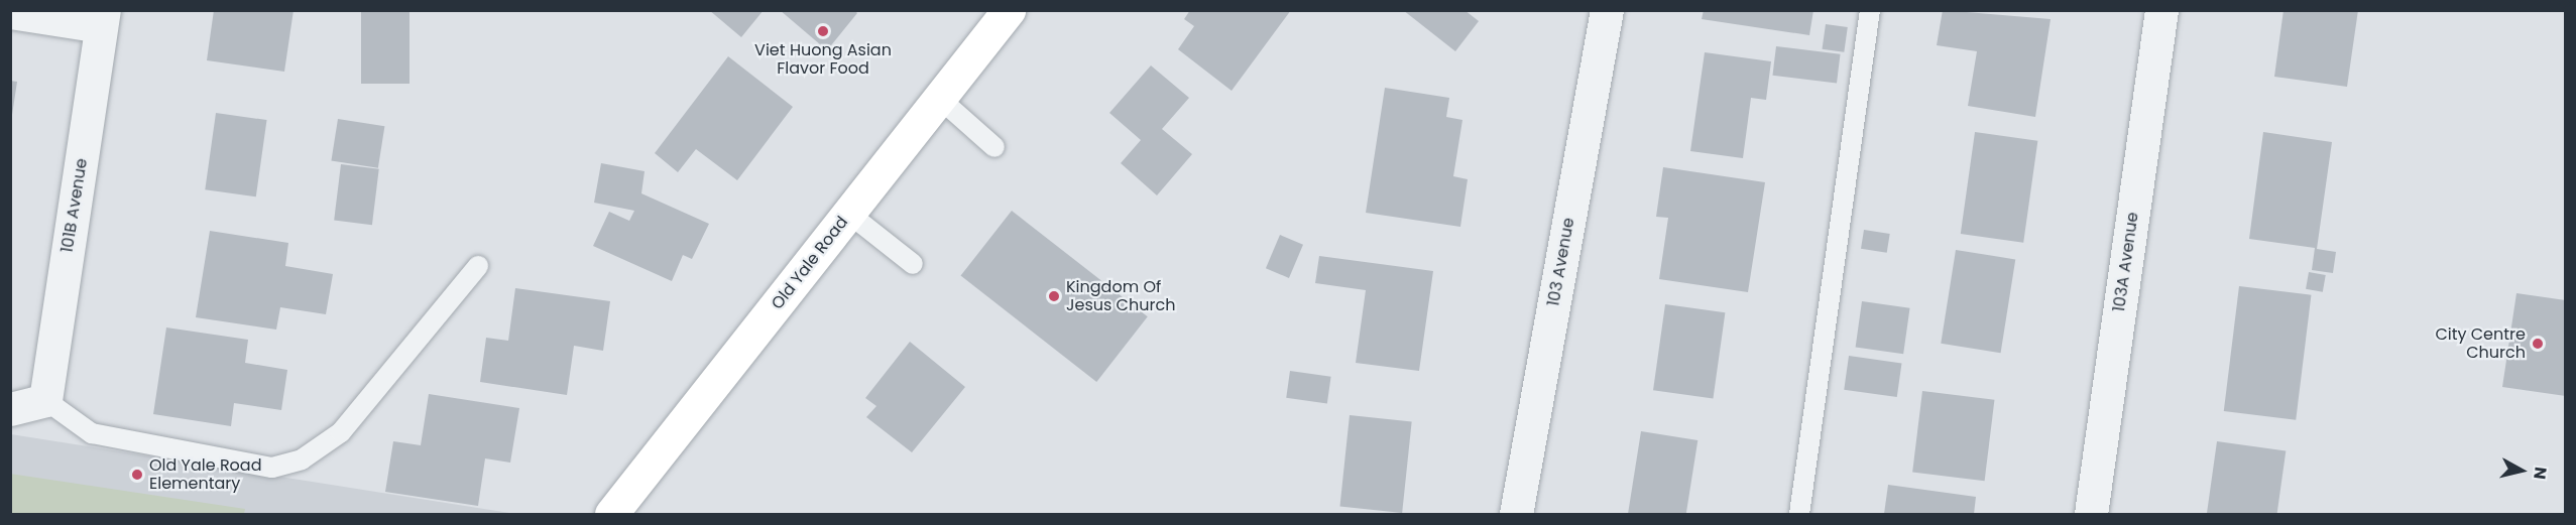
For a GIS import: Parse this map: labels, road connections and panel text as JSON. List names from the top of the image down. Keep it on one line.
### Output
{"streets":{"main road":["Old Yale Road"],"street":["101B Avenue","103 Avenue","103A Avenue"]},"places":["Viet Huong Asian Flavor Food","Kingdom Of Jesus Church","City Centre Church","Old Yale Road Elementary"],"north":"right"}
